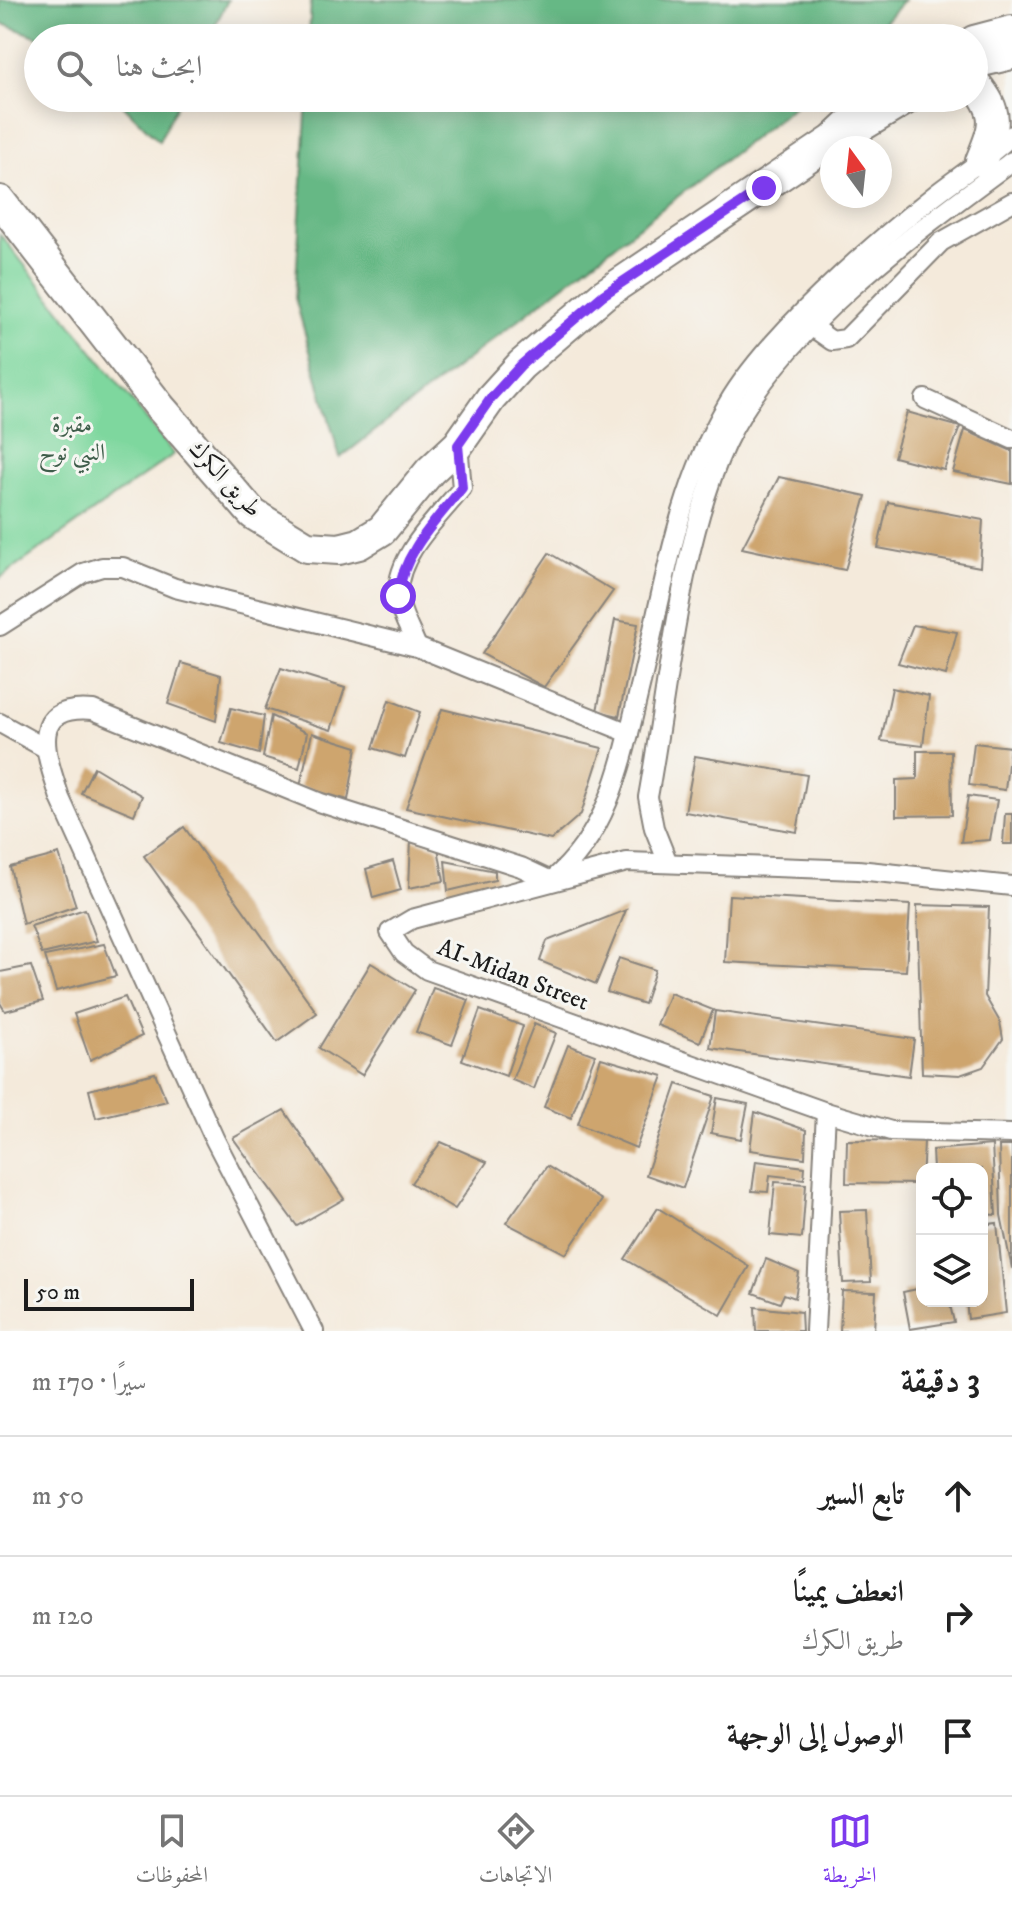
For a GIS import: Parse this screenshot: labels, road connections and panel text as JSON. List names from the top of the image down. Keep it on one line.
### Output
{"streets":{"main road":["طريق الكرك"],"street":["AI-Midan Street"]},"parks":["مقبرة النبي نوح"],"scale_bar":"50 m","north":"top","page":{"search":"ابحث هنا","scale":"50 m","heading":["3 دقيقة","سيرًا · 170 m"],"list":[["تابع السير","50 m"],["انعطف يمينًا","طريق الكرك","120 m"],"الوصول إلى الوجهة"],"nav":["الخريطة","الاتجاهات","المحفوظات"]}}
